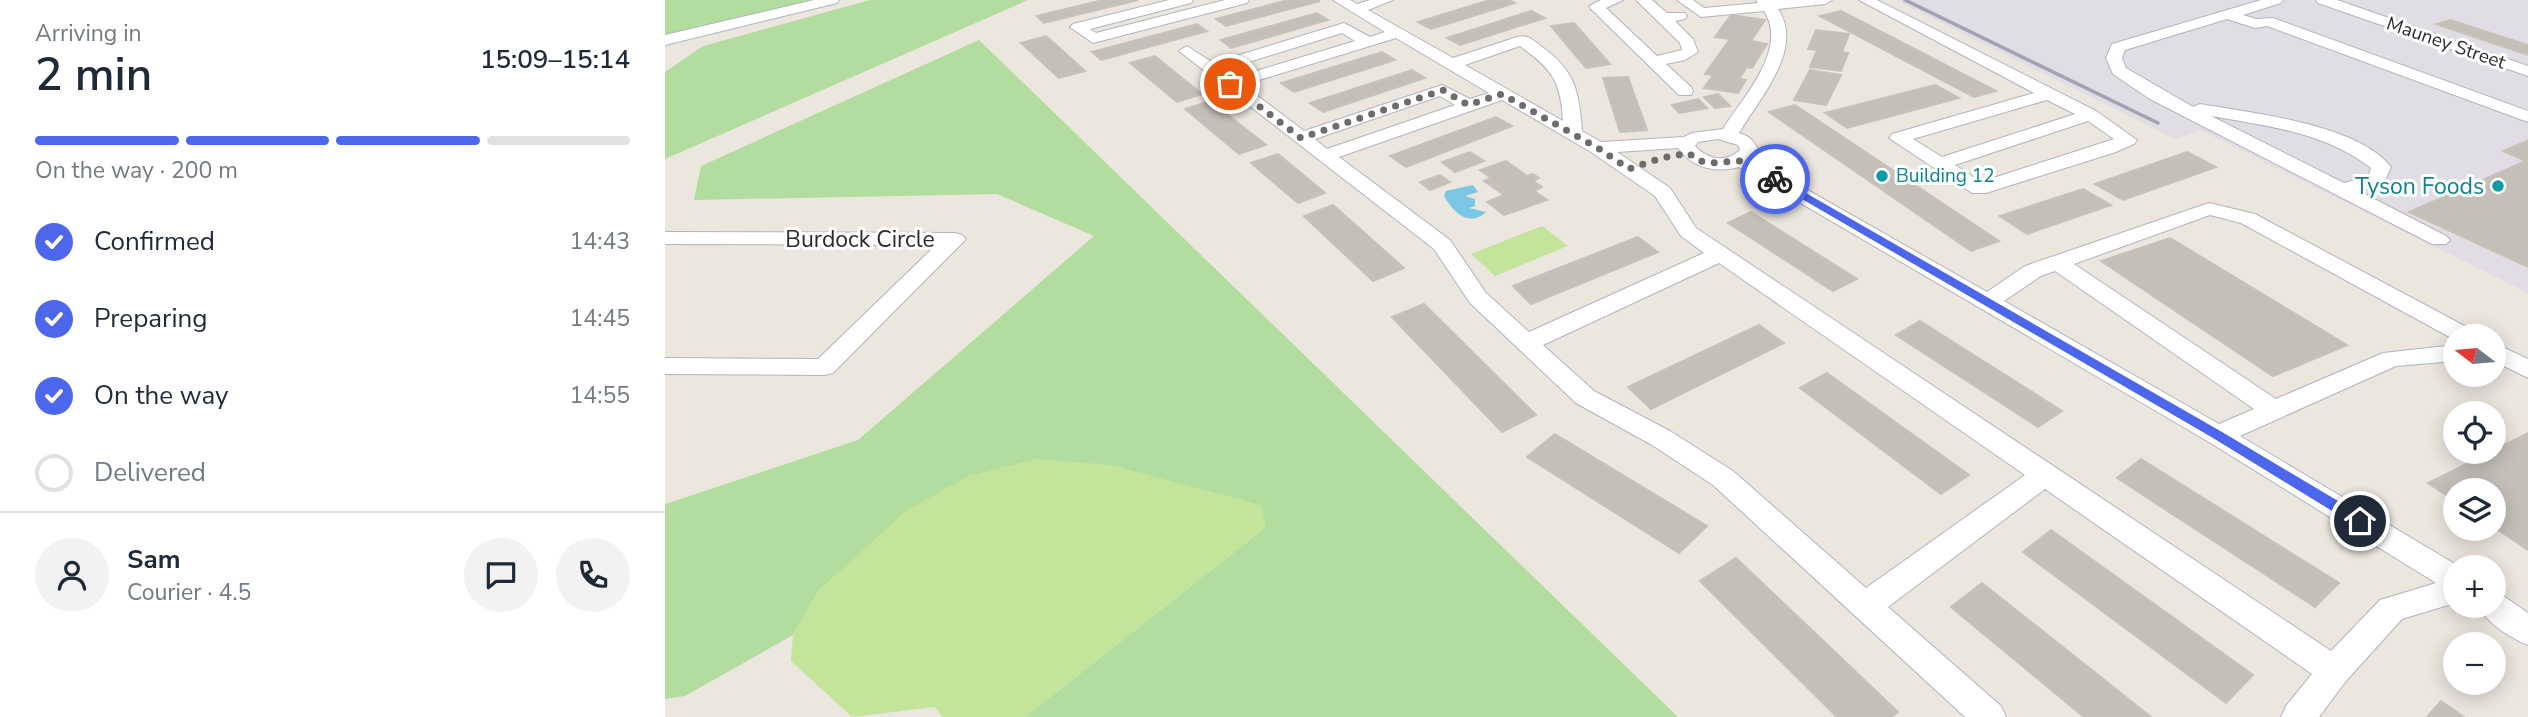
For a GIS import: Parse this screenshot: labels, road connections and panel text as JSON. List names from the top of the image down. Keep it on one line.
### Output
{"streets":{"street":["Mauney Street","Burdock Circle"]},"places":["Building 12","Tyson Foods"],"north":"left","page":{"heading":["2 min","Arriving in","15:09–15:14"],"panel":["Sam","Courier · 4.5"],"bar":"On the way · 200 m","list":[["Confirmed","14:43"],["Preparing","14:45"],["On the way","14:55"],"Delivered"],"map_buttons":["+","−"]}}
